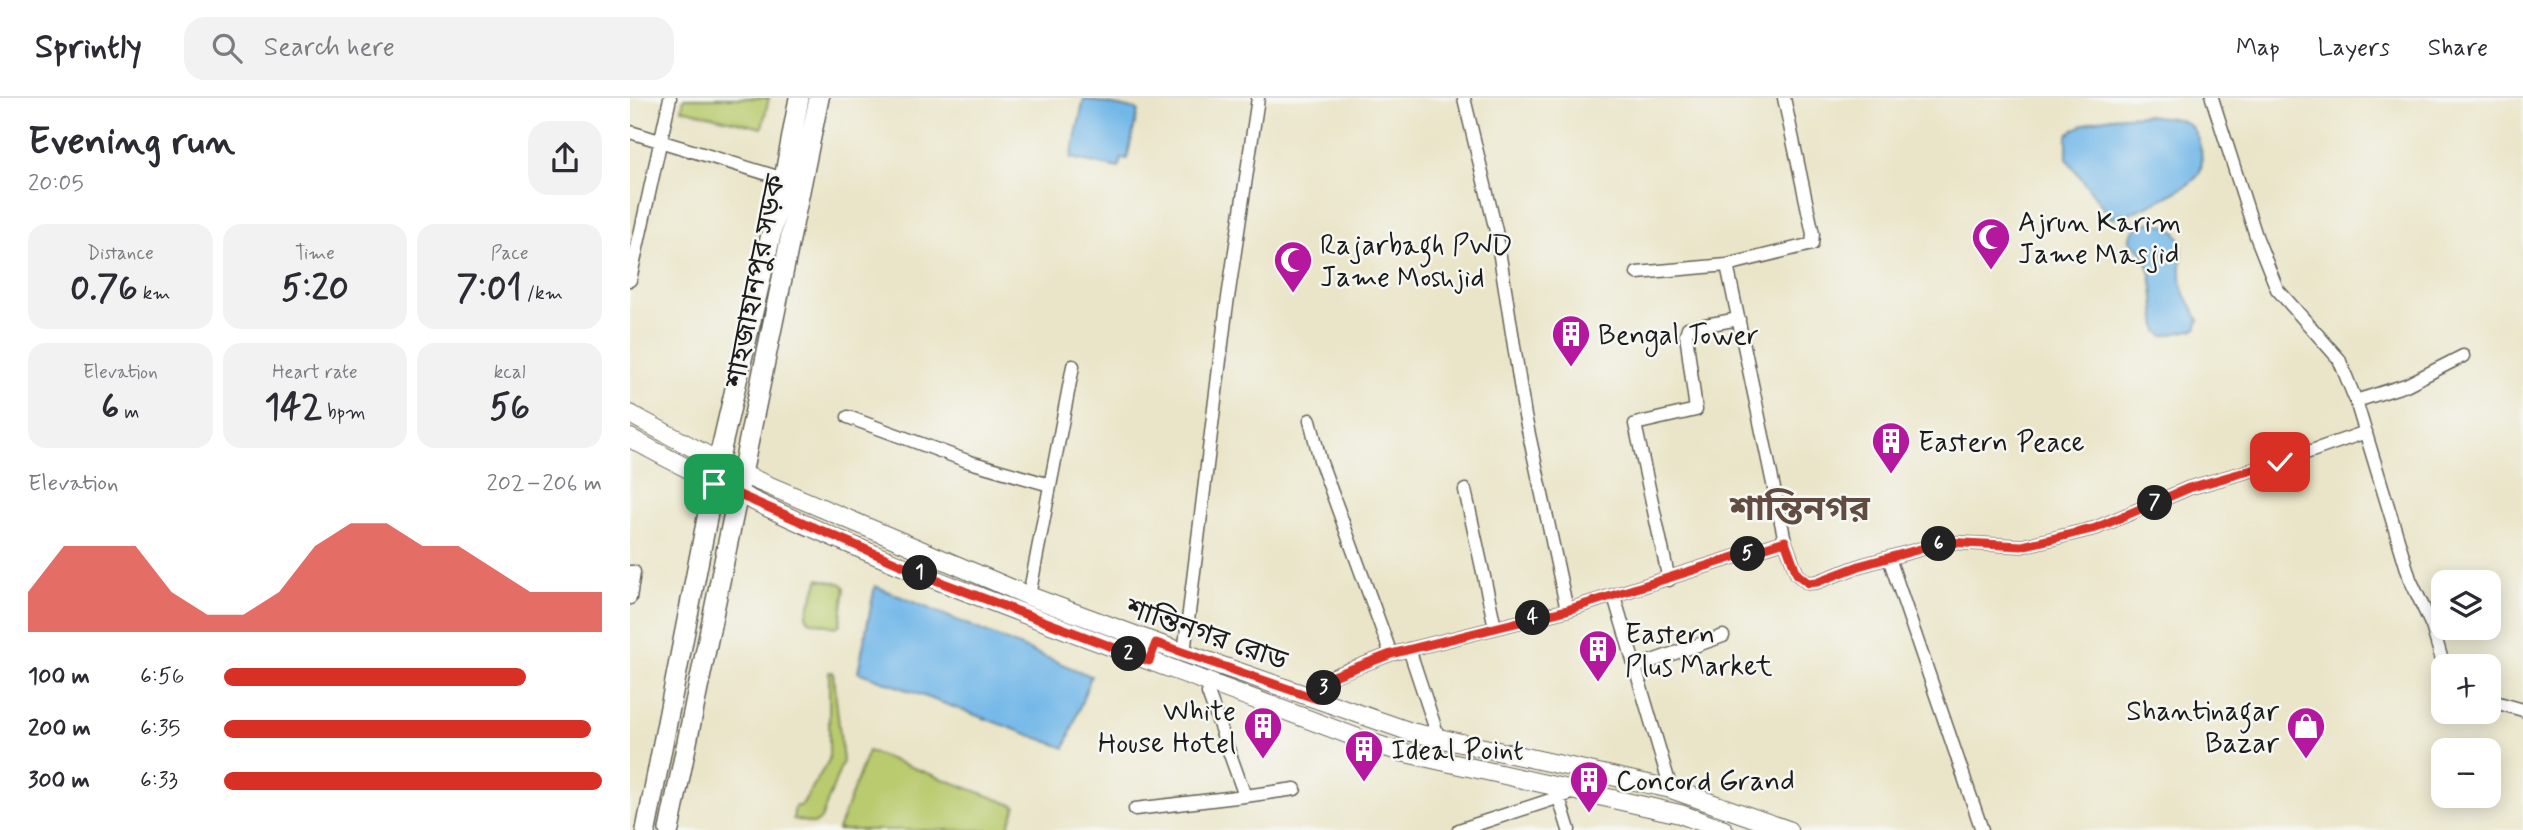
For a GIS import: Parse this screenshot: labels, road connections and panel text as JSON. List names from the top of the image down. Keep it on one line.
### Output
{"streets":{"main road":["শাহজাহানপুর সড়ক","শান্তিনগর রোড"]},"crossings":[["শাহজাহানপুর সড়ক","শান্তিনগর রোড"]],"districts":["শান্তিনগর"],"places":{"mosque":["Ajrun Karim Jame Masjid","Rajarbagh PWD Jame Moshjid"],"building":["Bengal Tower","Eastern Peace","Eastern Plus Market","White House Hotel","Ideal Point","Concord Grand"],"shop":["Shantinagar Bazar"]},"page":{"header":"Sprintly","search":"Search here","nav":["Map","Layers","Share"],"heading":["Evening run","20:05"],"stats":[["Distance","0.76 km"],["Time","5:20"],["Pace","7:01 /km"],["Elevation","6 m"],["Heart rate","142 bpm"],["kcal","56"]],"chart":["Elevation","202–206 m"],"pins":["7","6","5","1","4","2","3"],"map_buttons":["+","−"],"list":[{"name":"100 m","note":"6:56"},{"name":"200 m","note":"6:35"},{"name":"300 m","note":"6:33"}]}}
